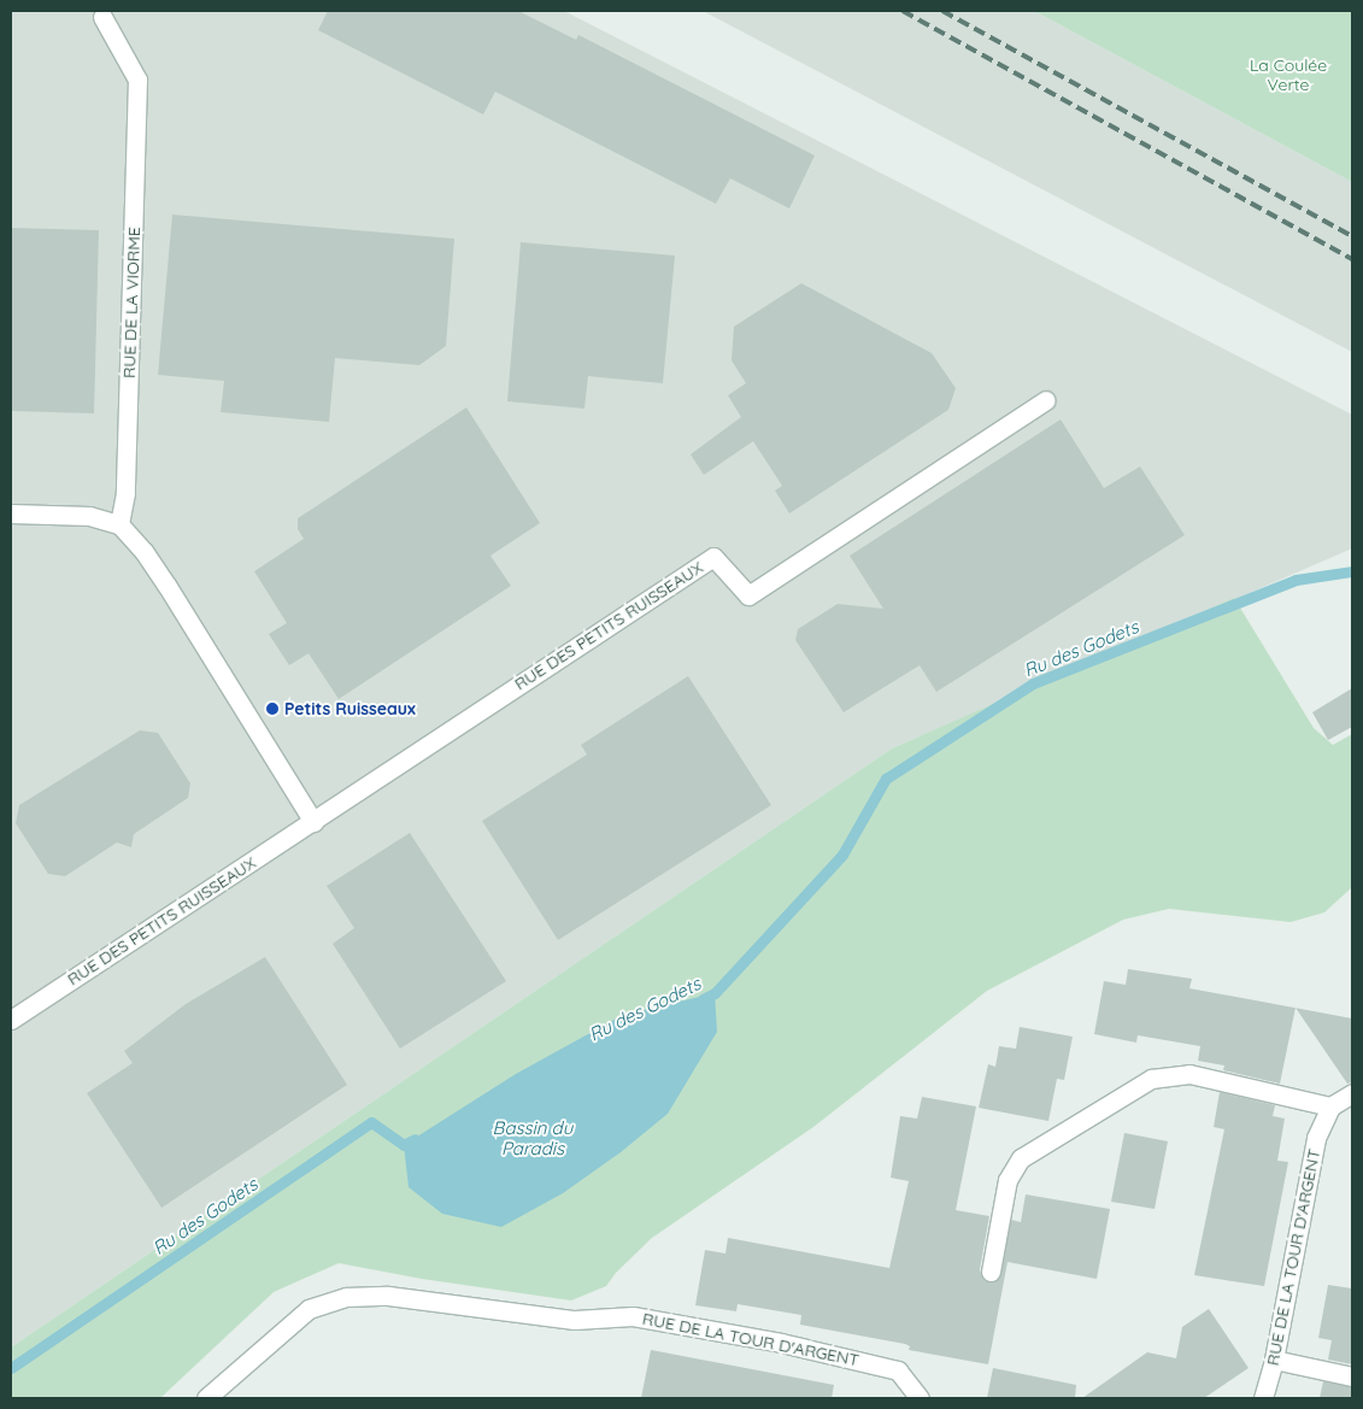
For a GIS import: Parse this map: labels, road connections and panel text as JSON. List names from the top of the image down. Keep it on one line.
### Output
{"streets":{"street":["RUE DE LA VIORME","RUE DES PETITS RUISSEAUX","RUE DE LA TOUR D'ARGENT"]},"water":["Ru des Godets","Bassin du Paradis"],"parks":["La Coulée Verte"],"places":["Petits Ruisseaux"]}
